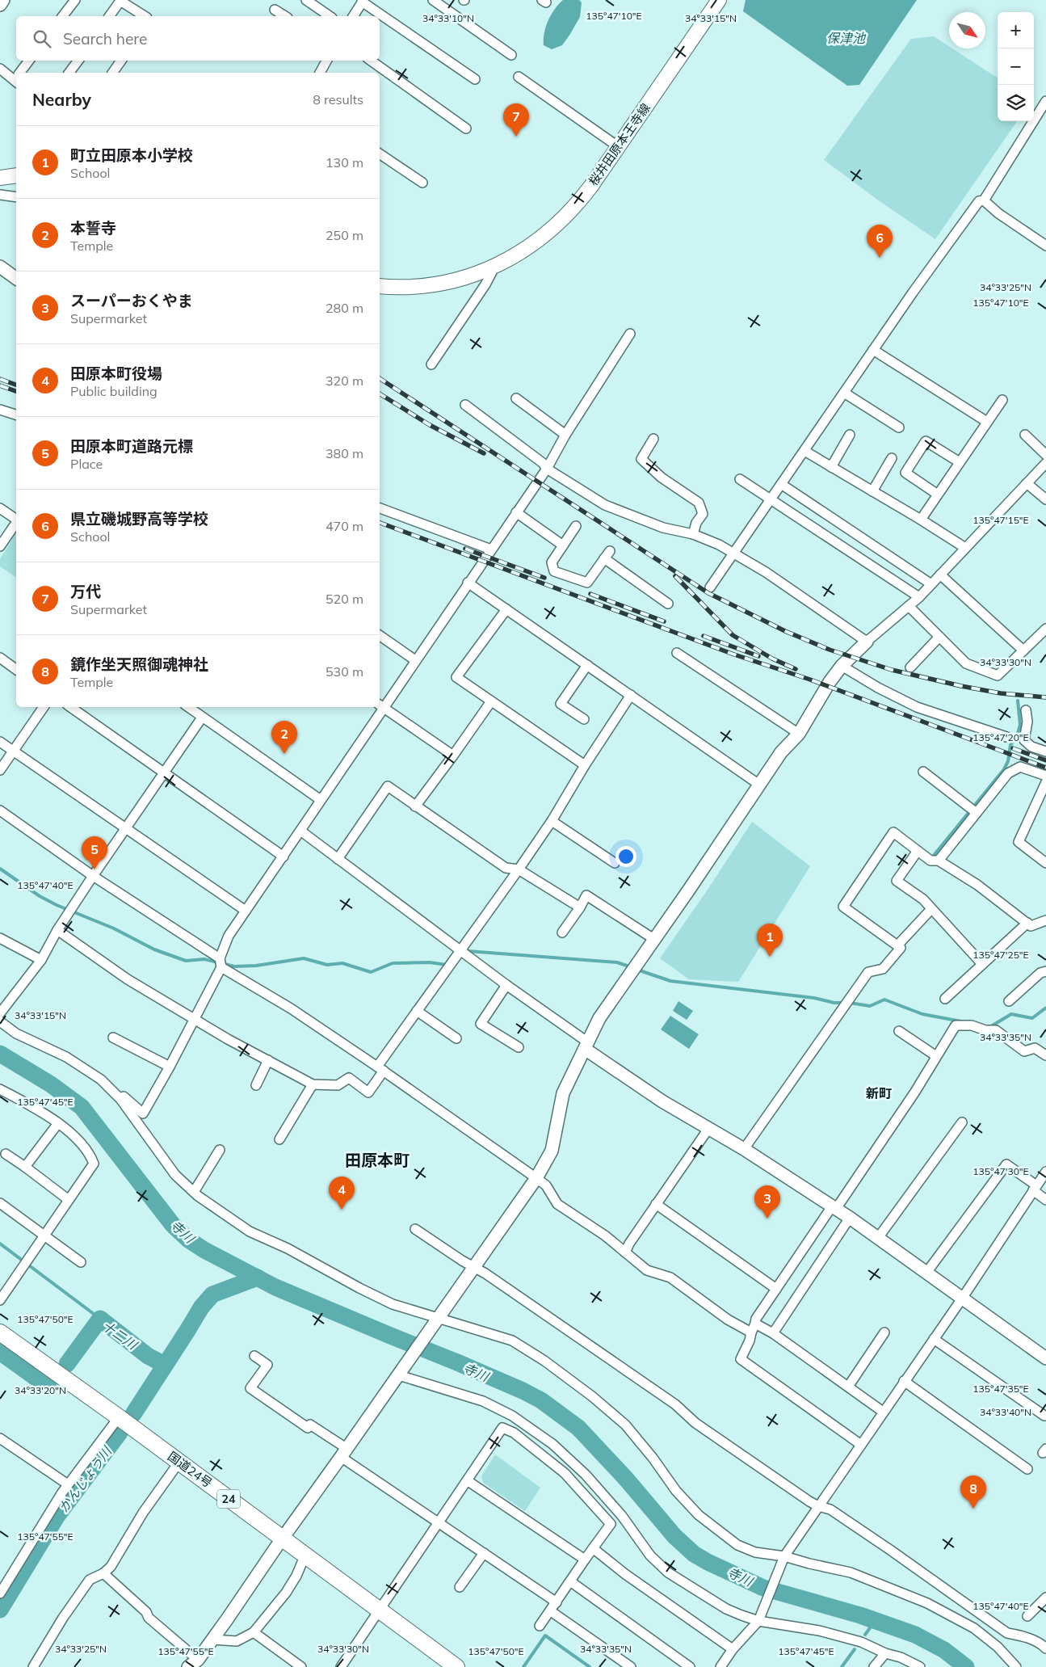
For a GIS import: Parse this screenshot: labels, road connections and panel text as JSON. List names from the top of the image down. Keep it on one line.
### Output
{"streets":{"highway":["国道24号","24"],"main road":["桜井田原本王寺線"]},"districts":["新町","田原本町"],"water":["保津池","寺川","十二川","かんじょう川"],"north":"bottom right","page":{"map_buttons":["+","−"],"search":"Search here","heading":["Nearby","8 results"],"pins":["7","6","2","5","1","4","3","8"],"list":[{"mark":"1","name":"町立田原本小学校","note":"School","value":"130 m"},{"mark":"2","name":"本誓寺","note":"Temple","value":"250 m"},{"mark":"3","name":"スーパーおくやま","note":"Supermarket","value":"280 m"},{"mark":"4","name":"田原本町役場","note":"Public building","value":"320 m"},{"mark":"5","name":"田原本町道路元標","note":"Place","value":"380 m"},{"mark":"6","name":"県立磯城野高等学校","note":"School","value":"470 m"},{"mark":"7","name":"万代","note":"Supermarket","value":"520 m"},{"mark":"8","name":"鏡作坐天照御魂神社","note":"Temple","value":"530 m"}]},"coordinates":["135°47'10\"E","34°33'10\"N","34°33'15\"N","34°33'25\"N","135°47'15\"E","34°33'30\"N","135°47'20\"E","135°47'40\"E","135°47'25\"E","34°33'35\"N","135°47'45\"E","135°47'30\"E","135°47'50\"E","135°47'35\"E","34°33'20\"N","34°33'40\"N","135°47'55\"E"]}
